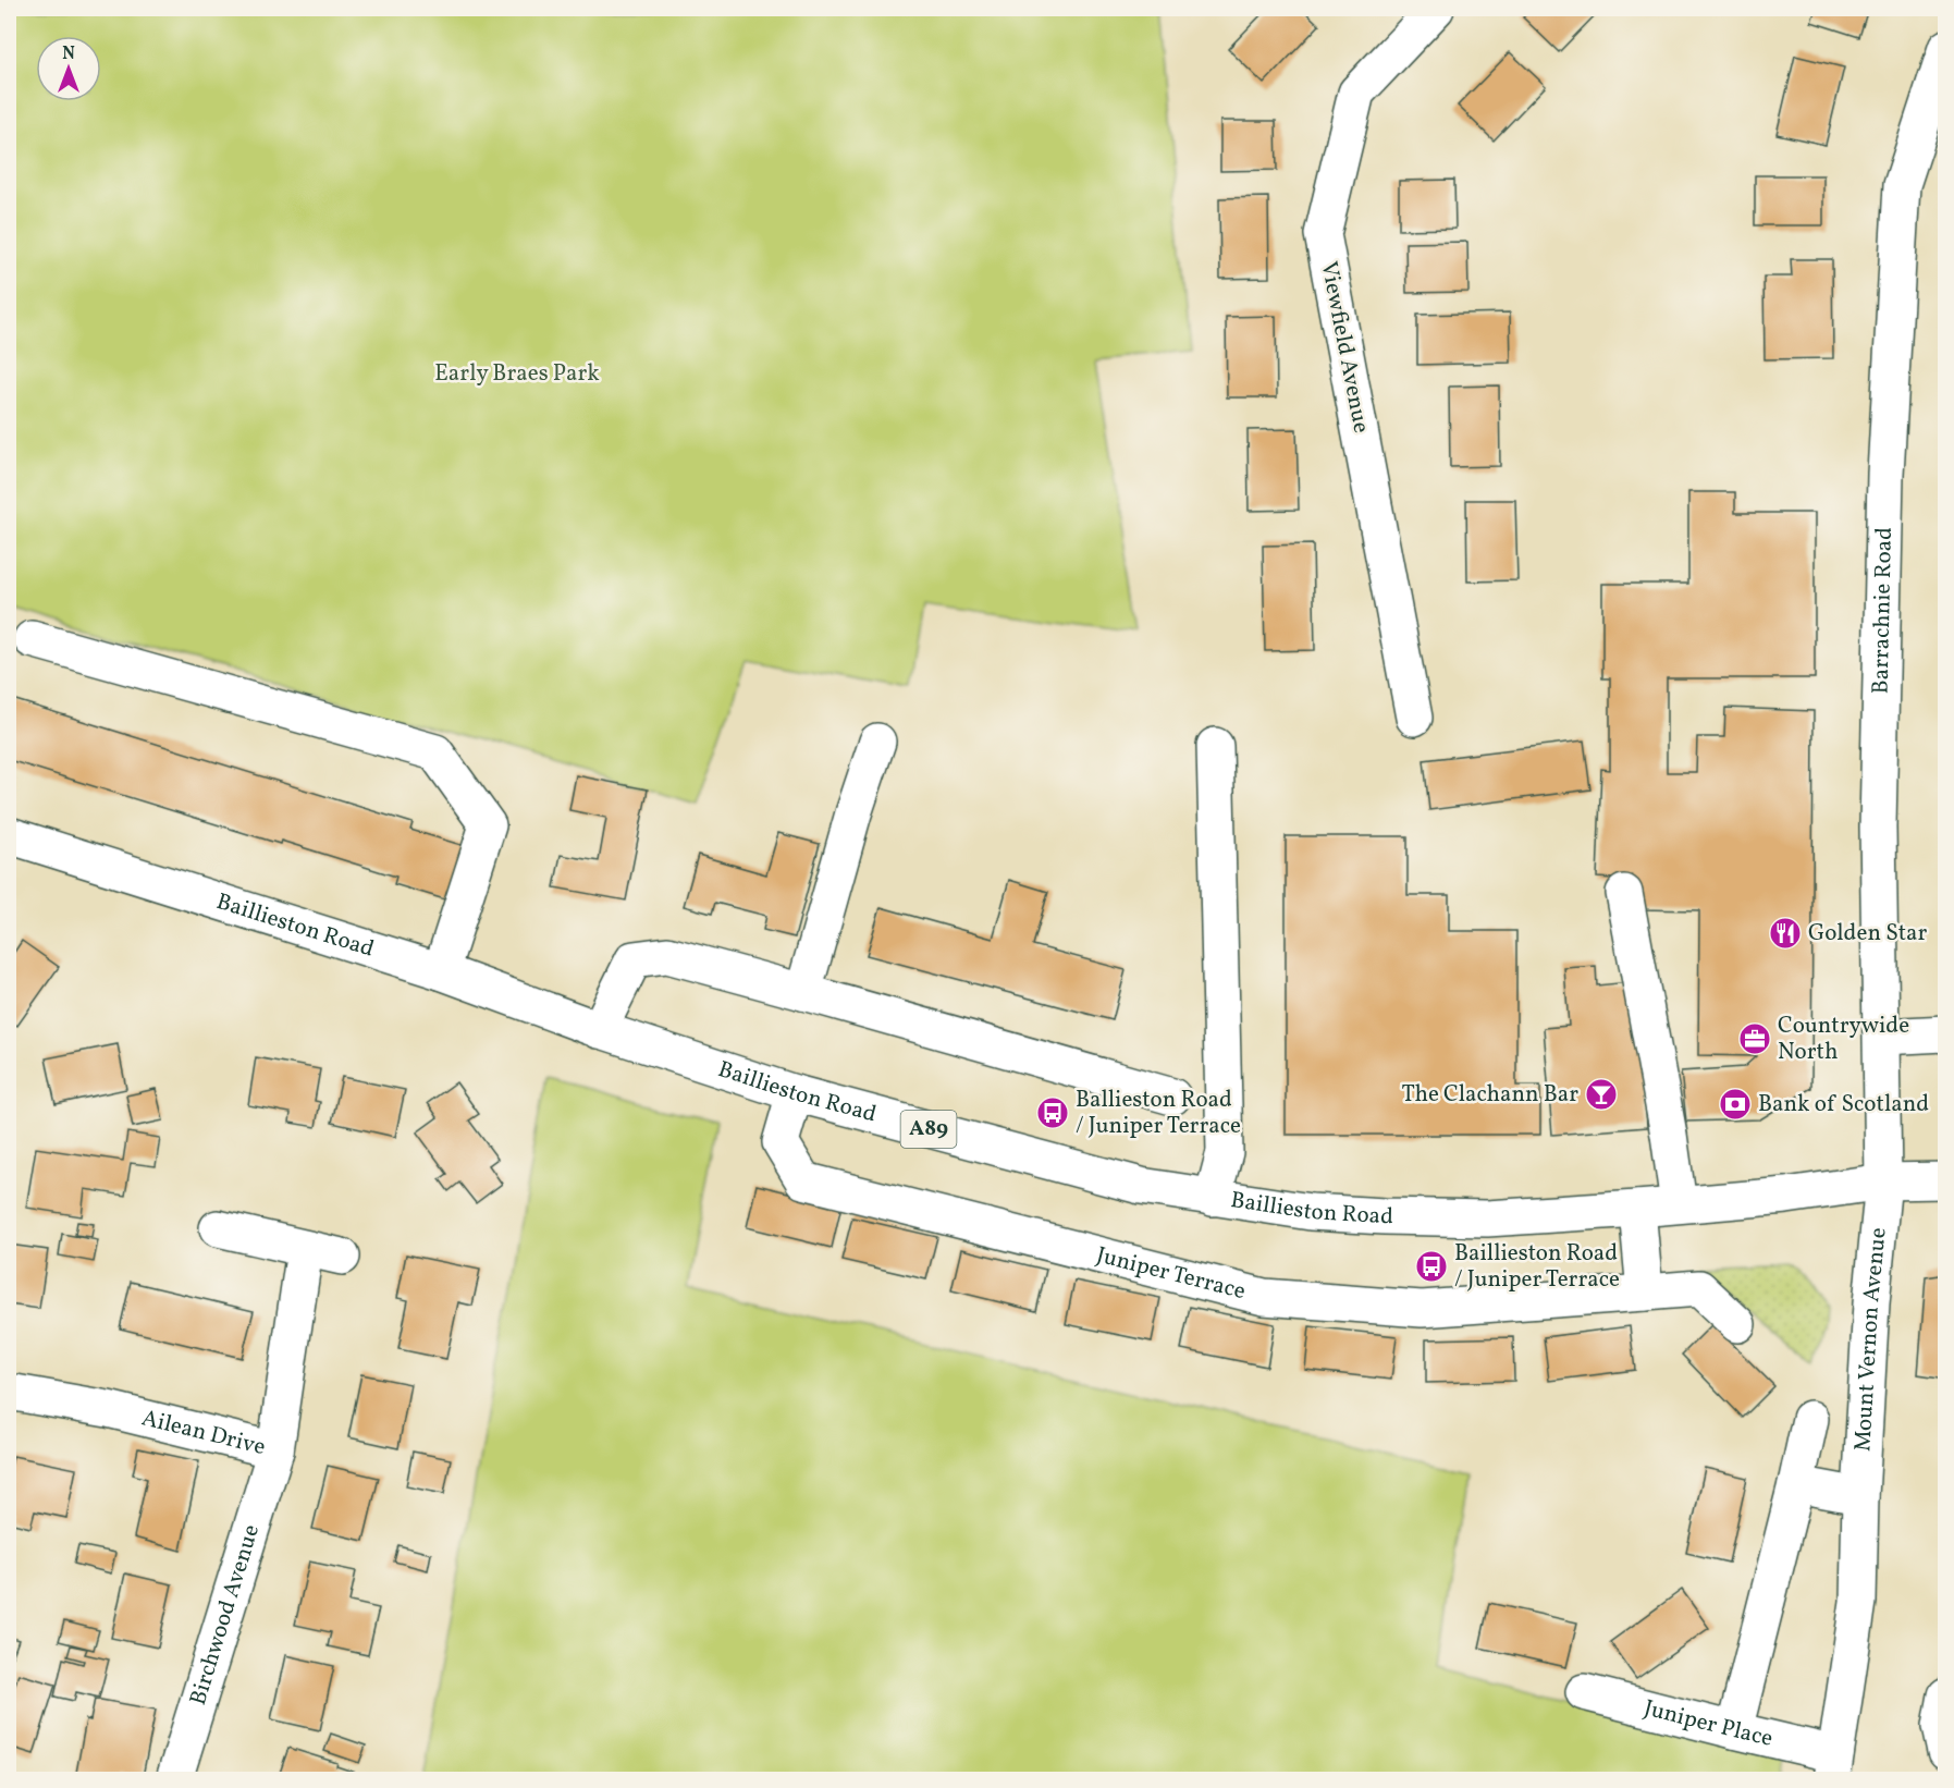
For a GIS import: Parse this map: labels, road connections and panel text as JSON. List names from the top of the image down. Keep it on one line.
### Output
{"streets":{"street":["Viewfield Avenue","Barrachnie Road","Baillieston Road","A89","Juniper Terrace","Mount Vernon Avenue","Ailean Drive","Birchwood Avenue","Juniper Place"]},"crossings":[["Barrachnie Road","Baillieston Road"],["Barrachnie Road","A89"],["Barrachnie Road","Mount Vernon Avenue"],["Baillieston Road","A89"],["Baillieston Road","Juniper Terrace"],["Baillieston Road","Mount Vernon Avenue"],["A89","Mount Vernon Avenue"],["Mount Vernon Avenue","Juniper Place"],["Ailean Drive","Birchwood Avenue"]],"parks":["Early Braes Park"],"places":{"restaurant":["Golden Star"],"office":["Countrywide North"],"bar":["The Clachann Bar"],"bank":["Bank of Scotland"],"bus stop":["Ballieston Road / Juniper Terrace","Baillieston Road / Juniper Terrace"]},"north":"top"}
